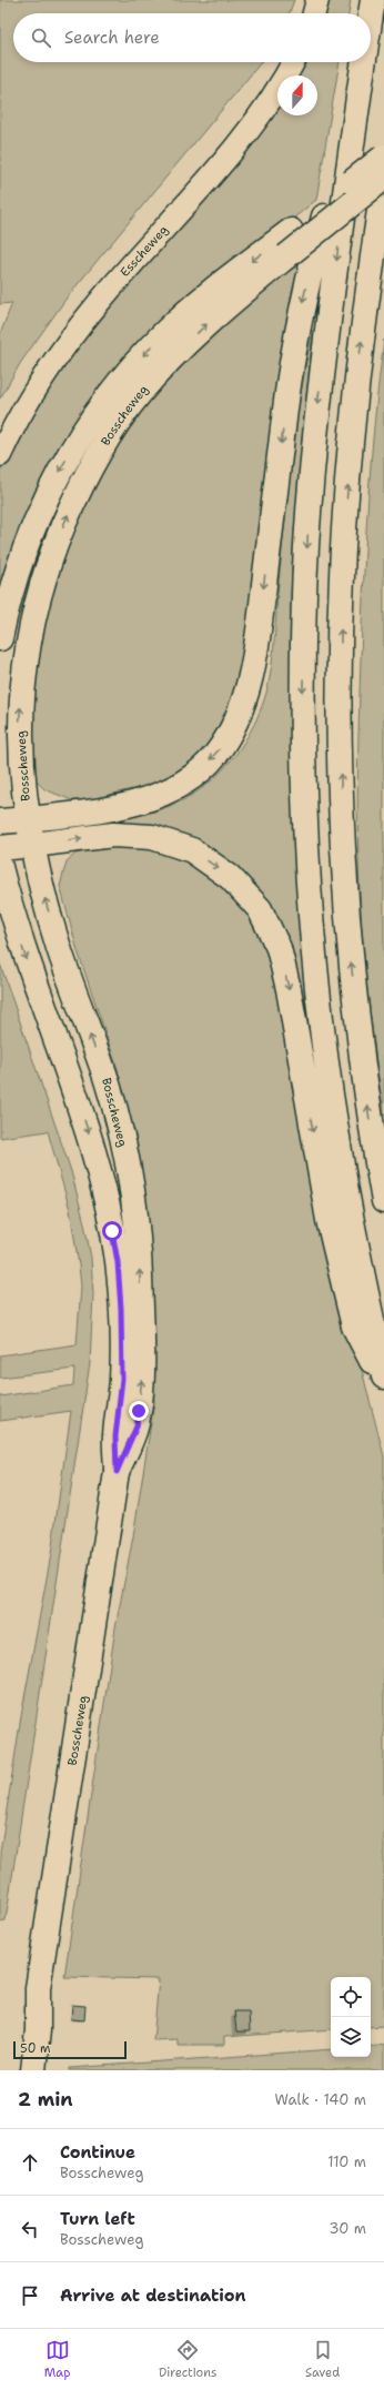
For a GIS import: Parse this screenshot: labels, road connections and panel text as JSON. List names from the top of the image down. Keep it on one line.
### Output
{"streets":{"main road":["Bosscheweg"],"street":["Esscheweg"]},"scale_bar":"50 m","north":"top","page":{"search":"Search here","scale":"50 m","heading":["2 min","Walk · 140 m"],"list":[["Continue","Bosscheweg","110 m"],["Turn left","Bosscheweg","30 m"],"Arrive at destination"],"nav":["Map","Directions","Saved"]}}
